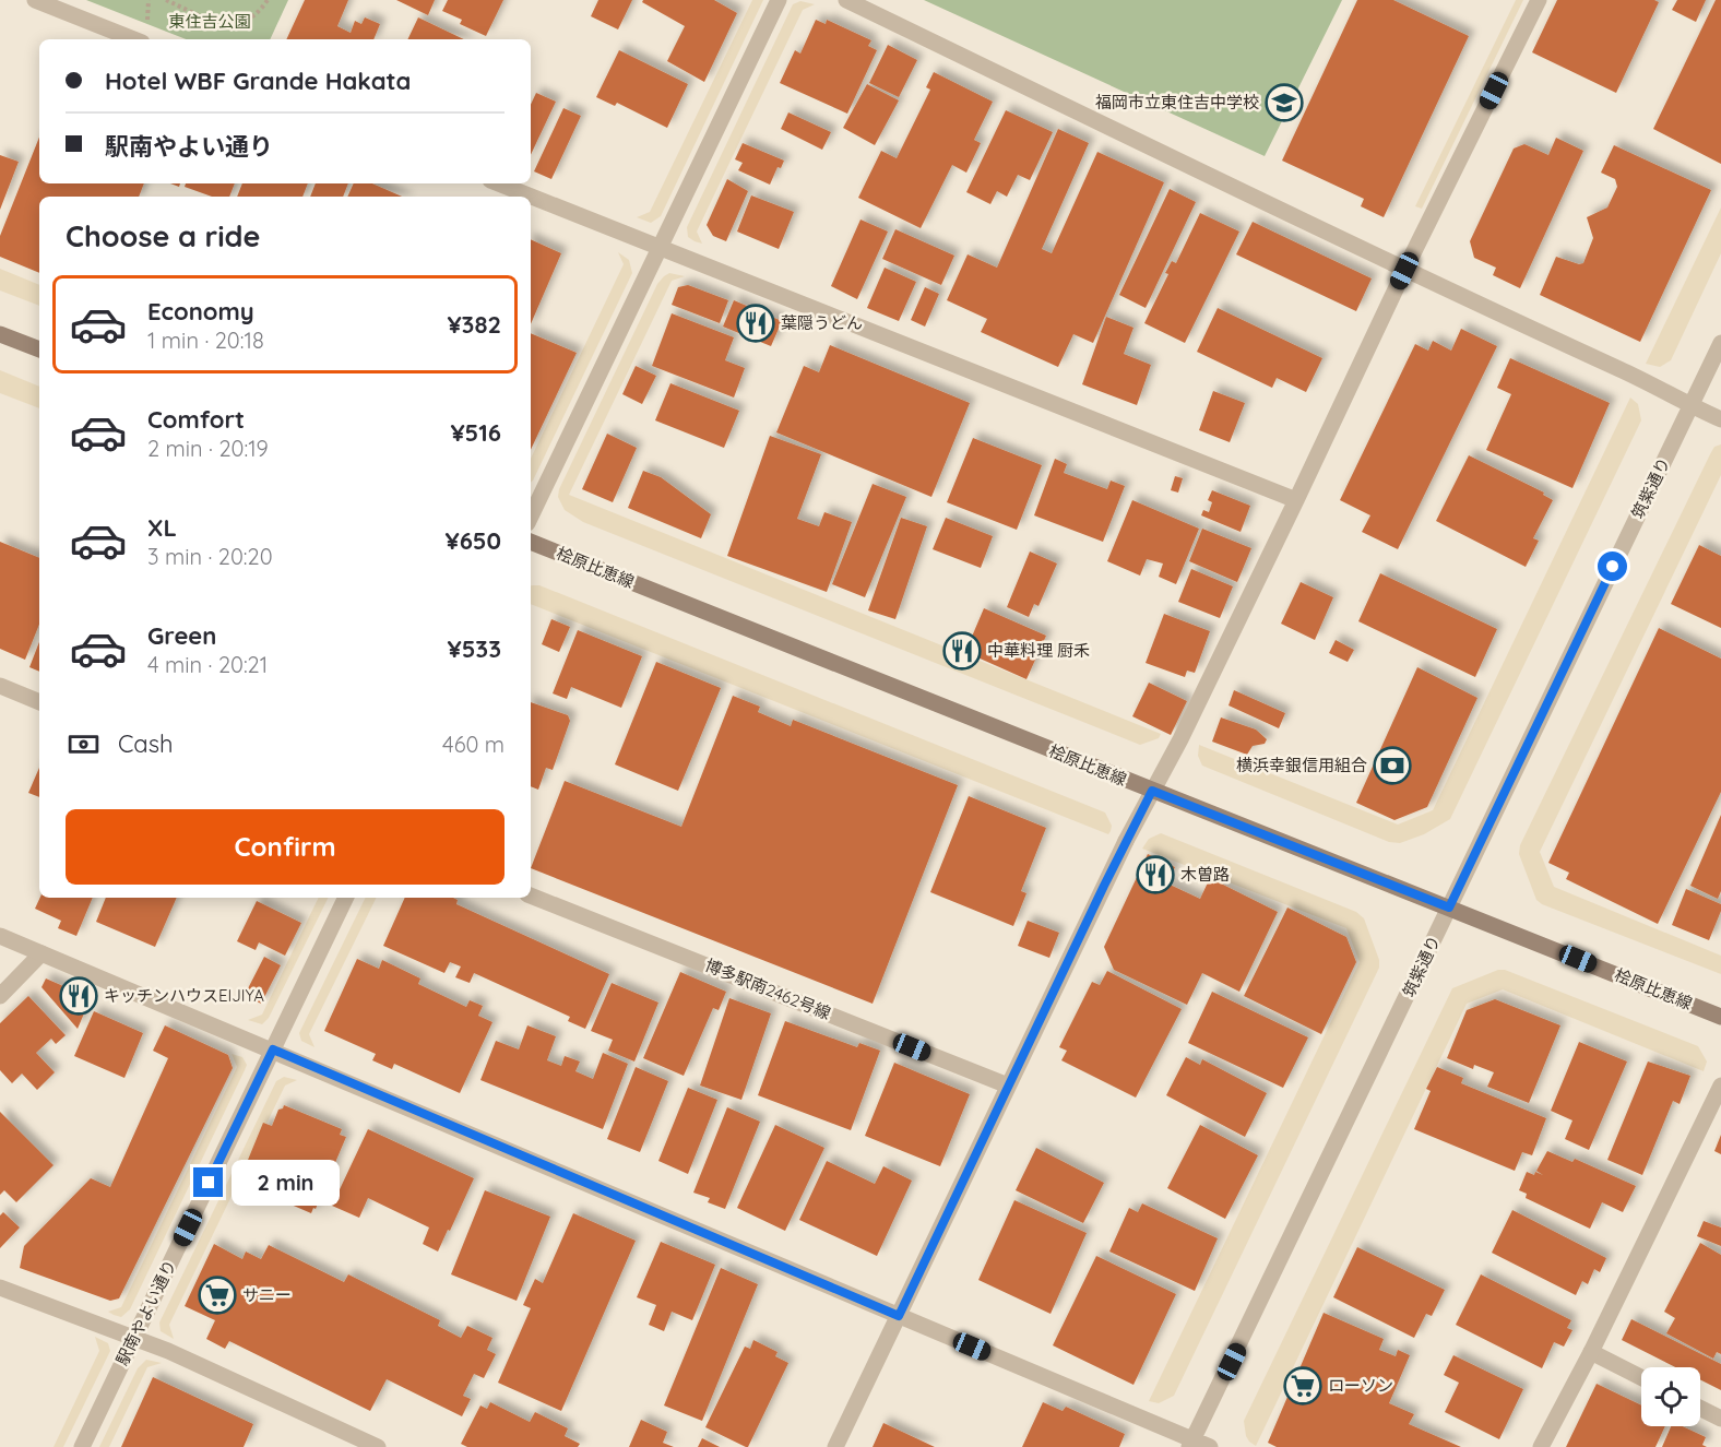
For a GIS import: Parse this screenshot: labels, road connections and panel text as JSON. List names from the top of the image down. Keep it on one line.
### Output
{"streets":{"main road":["桧原比恵線"],"street":["筑紫通り","博多駅南2462号線","駅南やよい通り"]},"crossings":[["筑紫通り","桧原比恵線"]],"parks":["東住吉公園"],"places":{"school or university":["福岡市立東住吉中学校"],"restaurant":["葉隠うどん","中華料理 厨禾","木曽路","キッチンハウスEIJIYA"],"bank":["横浜幸銀信用組合"],"supermarket":["サニー","ローソン"]},"page":{"banner":["Hotel WBF Grande Hakata","駅南やよい通り"],"heading":"Choose a ride","list":[{"name":"Economy","note":"1 min · 20:18","value":"¥382"},{"name":"Comfort","note":"2 min · 20:19","value":"¥516"},{"name":"XL","note":"3 min · 20:20","value":"¥650"},{"name":"Green","note":"4 min · 20:21","value":"¥533"}],"pay":["Cash","460 m"],"buttons":"Confirm","bubble":"2 min"}}
